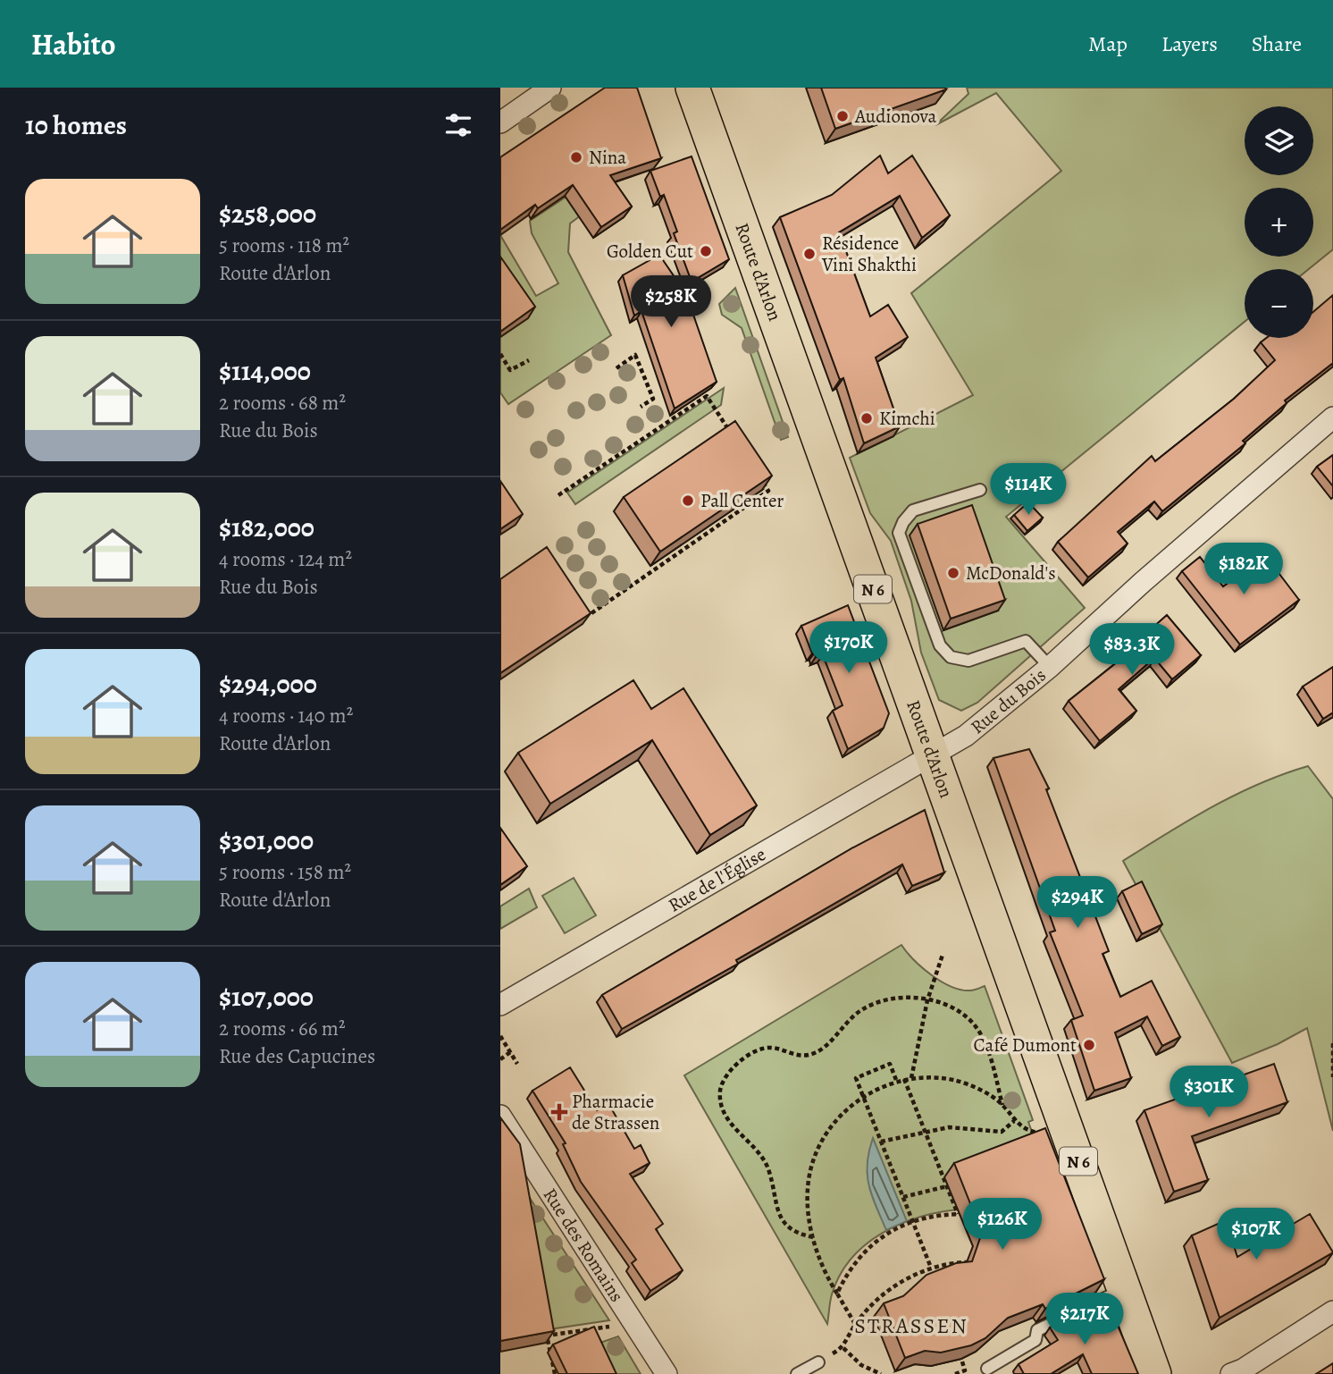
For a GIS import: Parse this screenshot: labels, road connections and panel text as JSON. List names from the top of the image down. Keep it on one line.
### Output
{"streets":{"main road":["Route d'Arlon","N 6"],"street":["Rue du Bois","Rue de l'Église","Rue des Romains"]},"crossings":[["Route d'Arlon","Rue du Bois"],["Route d'Arlon","Rue de l'Église"],["Rue du Bois","Rue de l'Église"]],"districts":["STRASSEN"],"places":{"other":["Audionova","Nina","Golden Cut","Résidence Vini Shakthi","Kimchi","Pall Center","McDonald's","Café Dumont"],"health":["Pharmacie de Strassen"]},"page":{"header":"Habito","nav":["Map","Layers","Share"],"heading":"10 homes","map_buttons":["+","−"],"list":[{"name":"$258,000","note":"5 rooms · 118 m² · Route d'Arlon"},{"name":"$114,000","note":"2 rooms · 68 m² · Rue du Bois"},{"name":"$182,000","note":"4 rooms · 124 m² · Rue du Bois"},{"name":"$294,000","note":"4 rooms · 140 m² · Route d'Arlon"},{"name":"$301,000","note":"5 rooms · 158 m² · Route d'Arlon"},{"name":"$107,000","note":"2 rooms · 66 m² · Rue des Capucines"}],"price":["$258K","$114K","$182K","$170K","$83.3K","$294K","$301K","$126K","$107K","$217K"]}}
